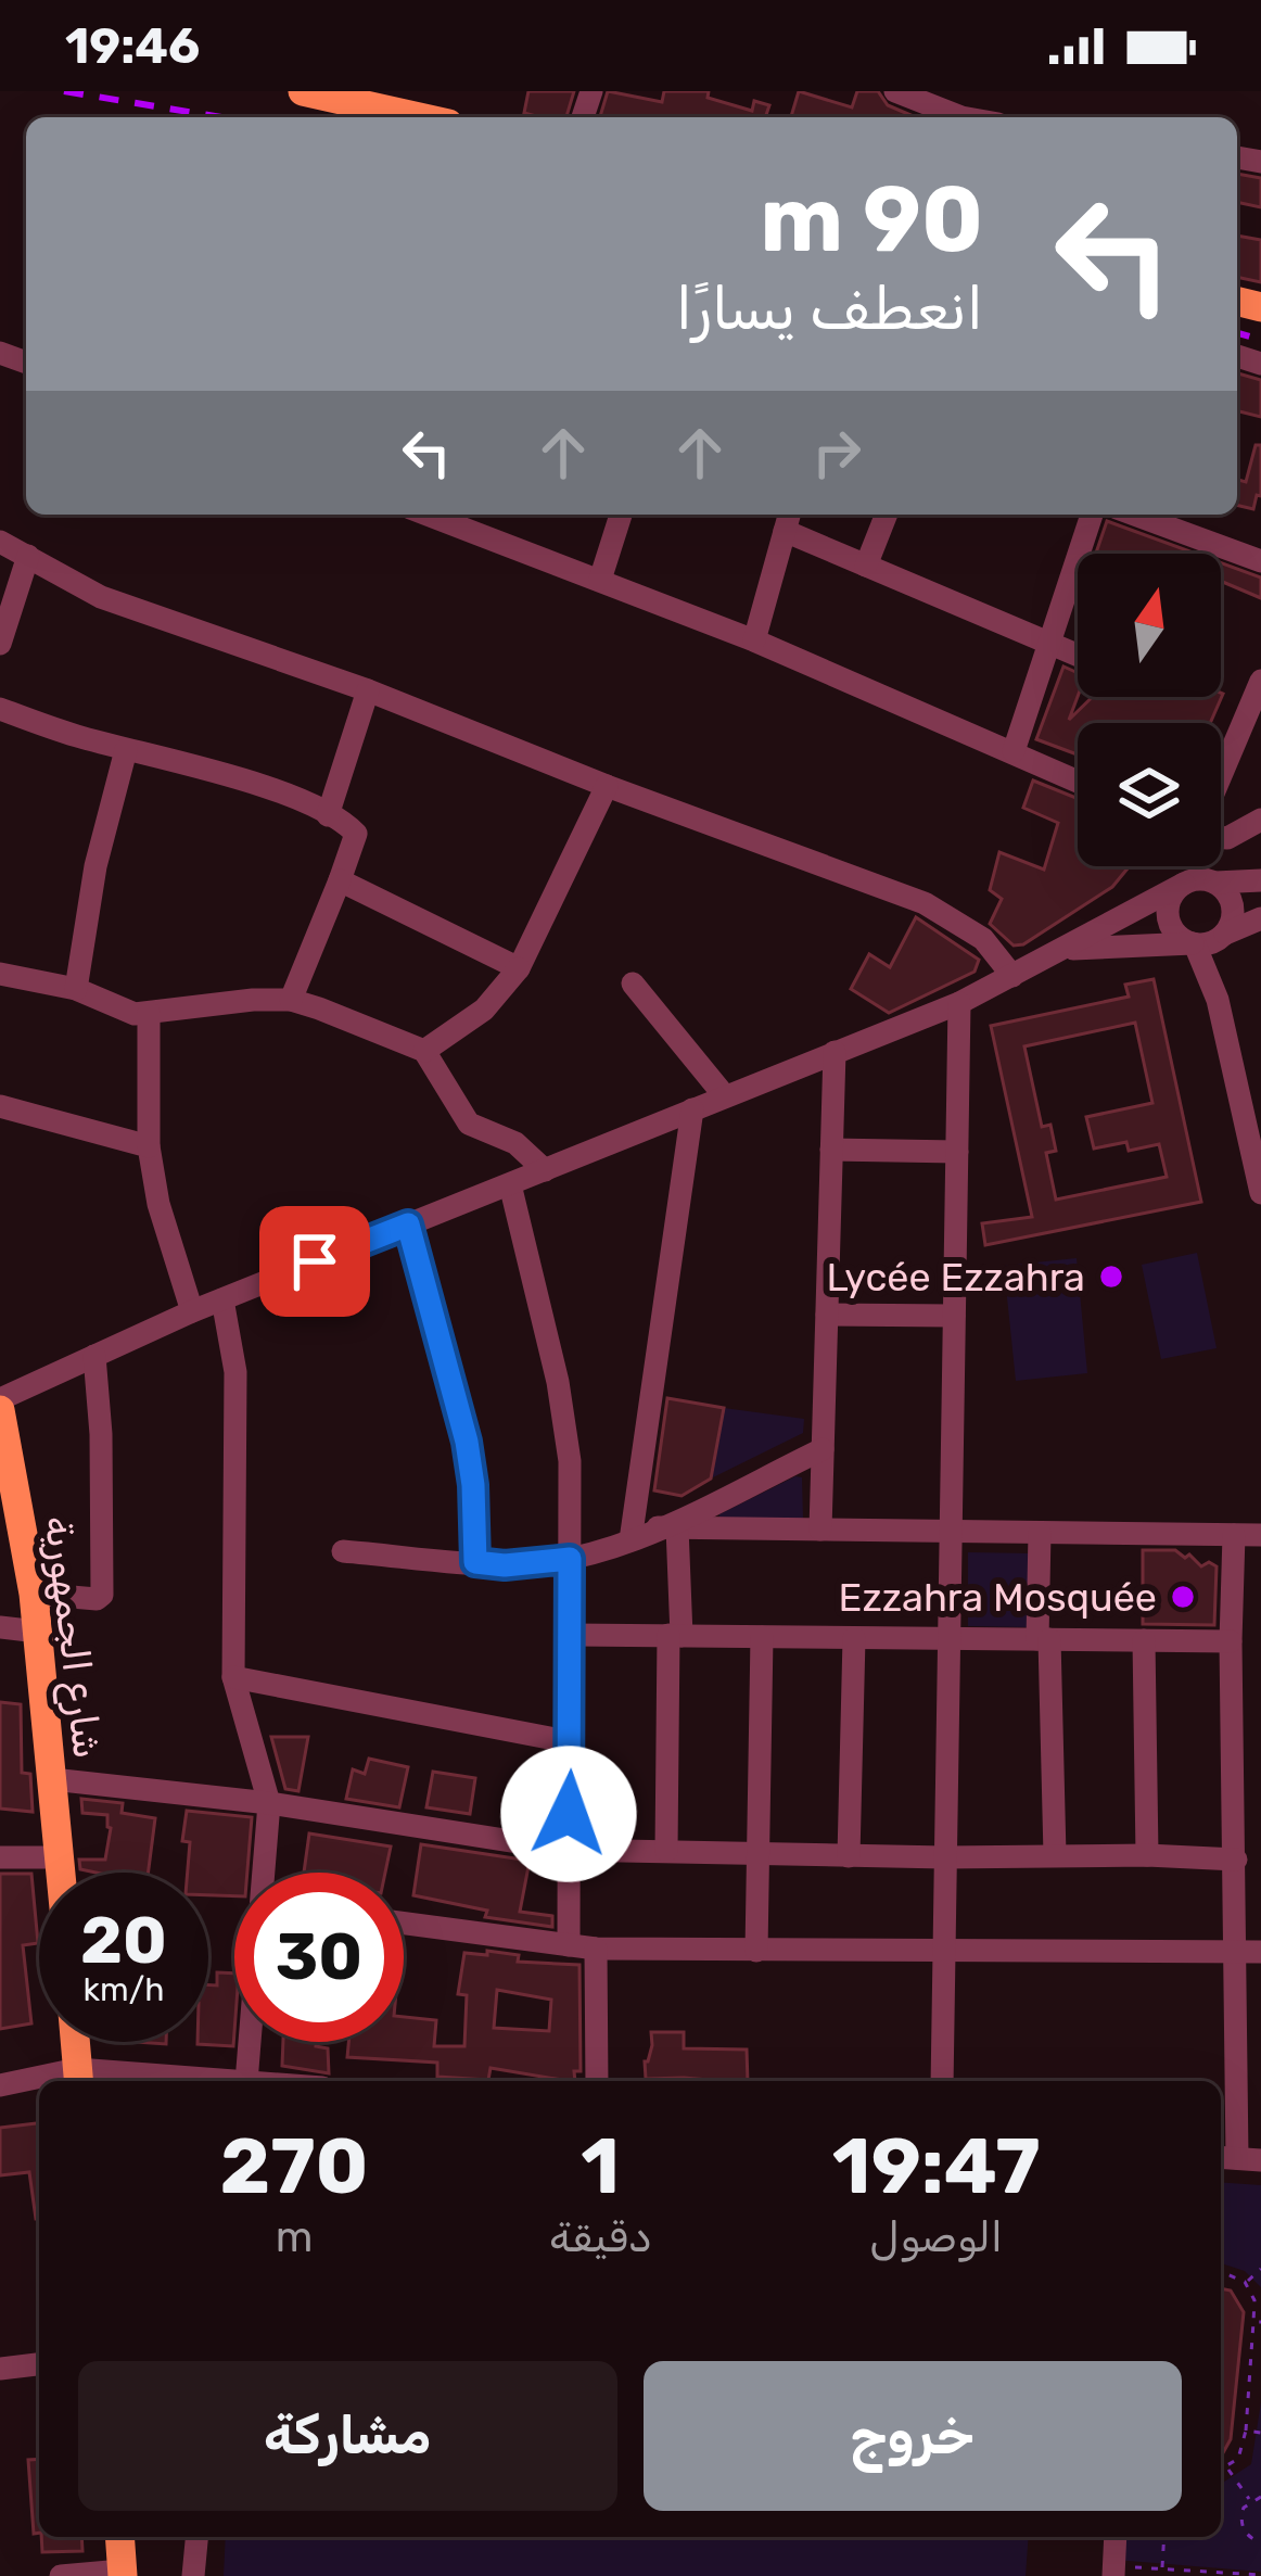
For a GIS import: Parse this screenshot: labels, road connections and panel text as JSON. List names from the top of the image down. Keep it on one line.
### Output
{"streets":{"main road":["شارع الجمهورية"]},"places":["Lycée Ezzahra","Ezzahra Mosquée"],"north":"top","page":{"status":"19:46","turn":["90 m","انعطف يسارًا"],"speed":"20 km/h","limit":"30","eta":["19:47","الوصول","1","دقيقة","270","m"],"buttons":["خروج","مشاركة"]}}
